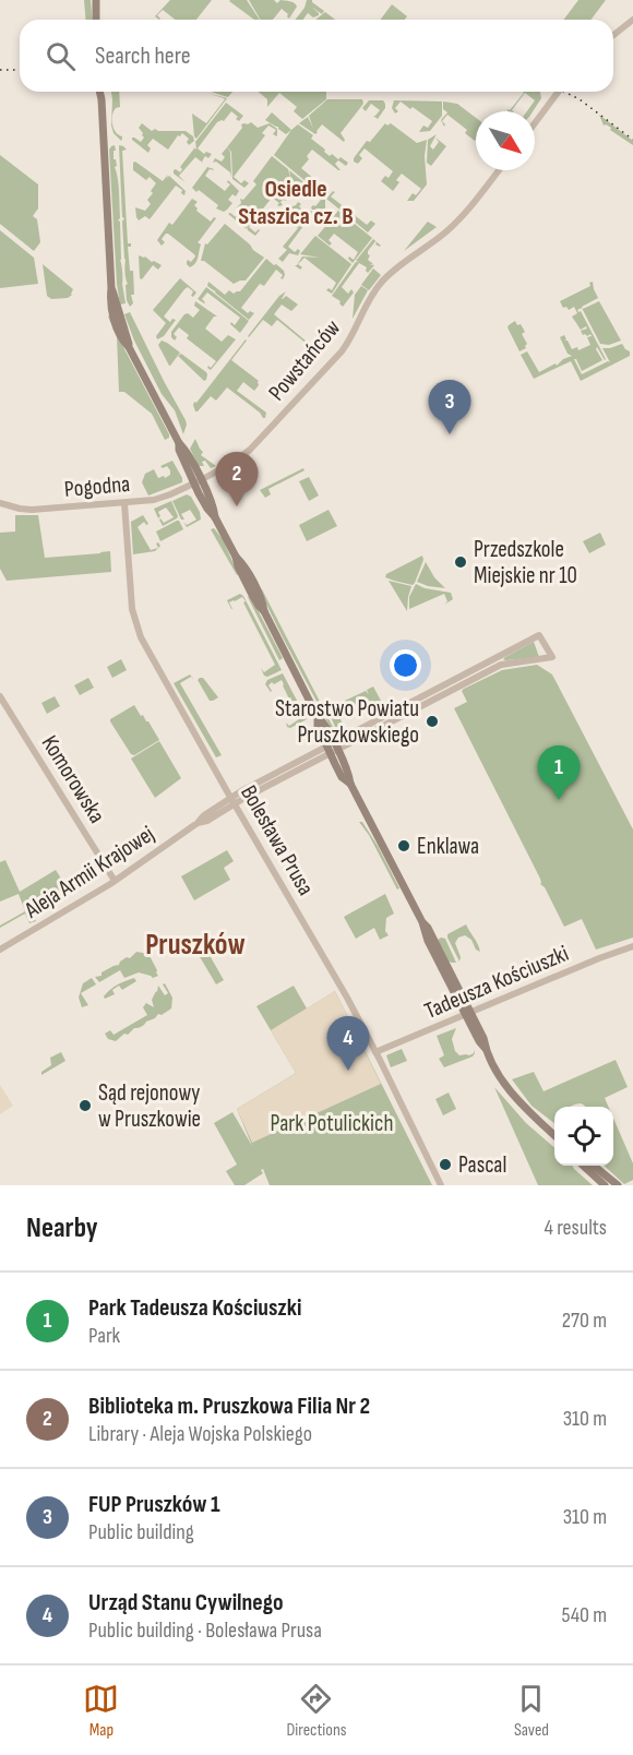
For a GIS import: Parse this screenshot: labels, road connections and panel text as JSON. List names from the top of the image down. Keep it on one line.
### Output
{"streets":{"street":["Powstańców","Pogodna","Komorowska","Bolesława Prusa","Aleja Armii Krajowej","Tadeusza Kościuszki"]},"crossings":[["Powstańców","Pogodna"],["Pogodna","Bolesława Prusa"],["Komorowska","Aleja Armii Krajowej"],["Bolesława Prusa","Aleja Armii Krajowej"],["Bolesława Prusa","Tadeusza Kościuszki"]],"districts":["Osiedle Staszica cz. B","Pruszków"],"parks":["Park Potulickich"],"places":["Przedszkole Miejskie nr 10","Starostwo Powiatu Pruszkowskiego","Enklawa","Sąd rejonowy w Pruszkowie","Pascal"],"north":"bottom right","page":{"search":"Search here","pins":["3","2","1","4"],"heading":["Nearby","4 results"],"list":[{"mark":"1","name":"Park Tadeusza Kościuszki","note":"Park","value":"270 m"},{"mark":"2","name":"Biblioteka m. Pruszkowa Filia Nr 2","note":"Library · Aleja Wojska Polskiego","value":"310 m"},{"mark":"3","name":"FUP Pruszków 1","note":"Public building","value":"310 m"},{"mark":"4","name":"Urząd Stanu Cywilnego","note":"Public building · Bolesława Prusa","value":"540 m"}],"nav":["Map","Directions","Saved"]}}
